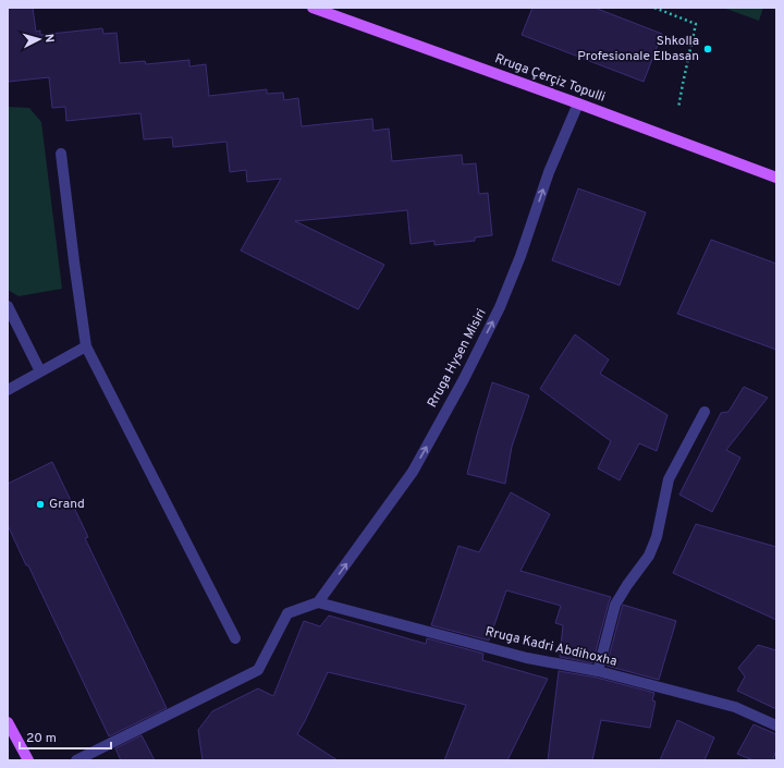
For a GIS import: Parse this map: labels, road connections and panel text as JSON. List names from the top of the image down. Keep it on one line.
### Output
{"streets":{"main road":["Rruga Çerçiz Topulli"],"street":["Rruga Hysen Misiri","Rruga Kadri Abdihoxha"]},"crossings":[["Rruga Çerçiz Topulli","Rruga Hysen Misiri"],["Rruga Hysen Misiri","Rruga Kadri Abdihoxha"]],"one_way":["Rruga Hysen Misiri"],"places":["Shkolla Profesionale Elbasan","Grand"],"scale_bar":"20 m","north":"right"}
